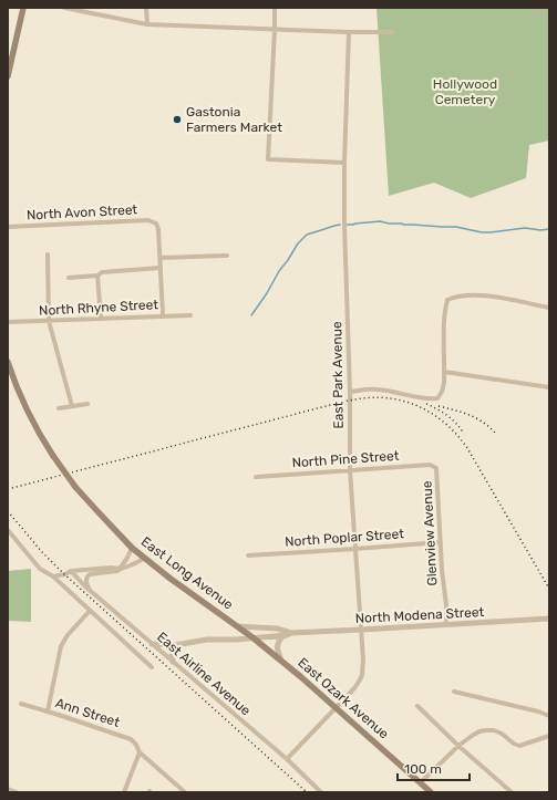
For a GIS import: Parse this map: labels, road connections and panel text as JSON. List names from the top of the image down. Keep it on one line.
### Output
{"streets":{"main road":["East Long Avenue","East Ozark Avenue"],"street":["North Avon Street","North Rhyne Street","East Park Avenue","North Pine Street","Glenview Avenue","North Poplar Street","North Modena Street","East Airline Avenue","Ann Street"]},"crossings":[["East Park Avenue","North Pine Street"],["East Park Avenue","North Poplar Street"],["East Park Avenue","North Modena Street"],["East Park Avenue","East Airline Avenue"],["East Park Avenue","East Ozark Avenue"],["North Pine Street","Glenview Avenue"],["Glenview Avenue","North Poplar Street"],["Glenview Avenue","North Modena Street"],["East Long Avenue","North Modena Street"],["East Long Avenue","East Ozark Avenue"],["North Modena Street","East Airline Avenue"],["North Modena Street","East Ozark Avenue"]],"parks":["Hollywood Cemetery"],"places":["Gastonia Farmers Market"],"scale_bar":"100 m"}
